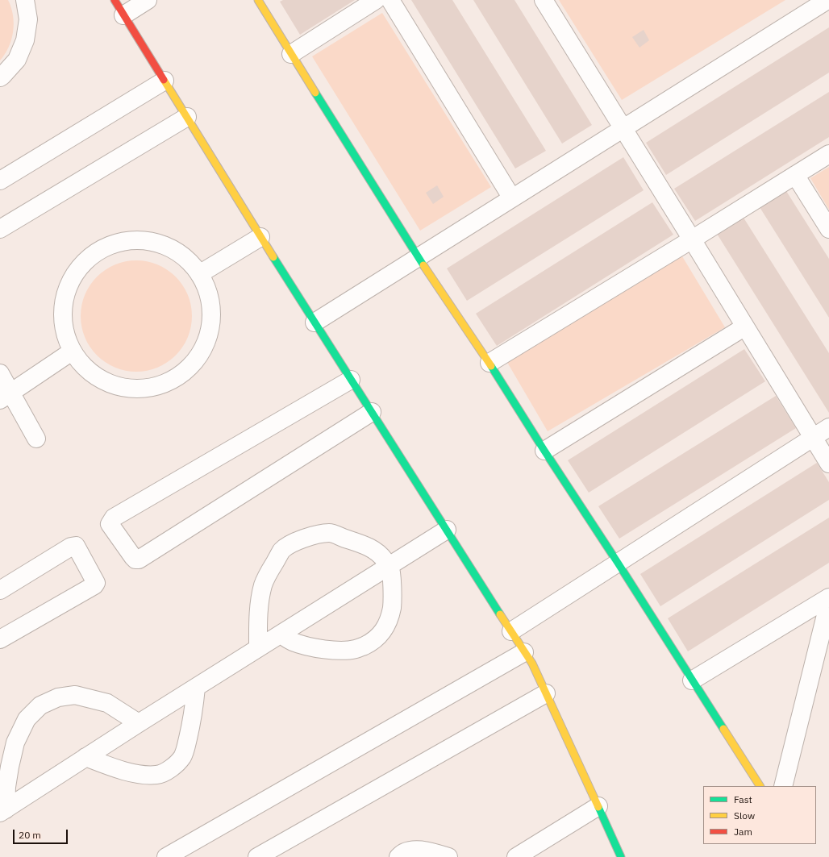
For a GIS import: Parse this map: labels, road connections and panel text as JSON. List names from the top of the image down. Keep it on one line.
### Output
{"legend":["Fast","Slow","Jam"],"scale_bar":"20 m"}
